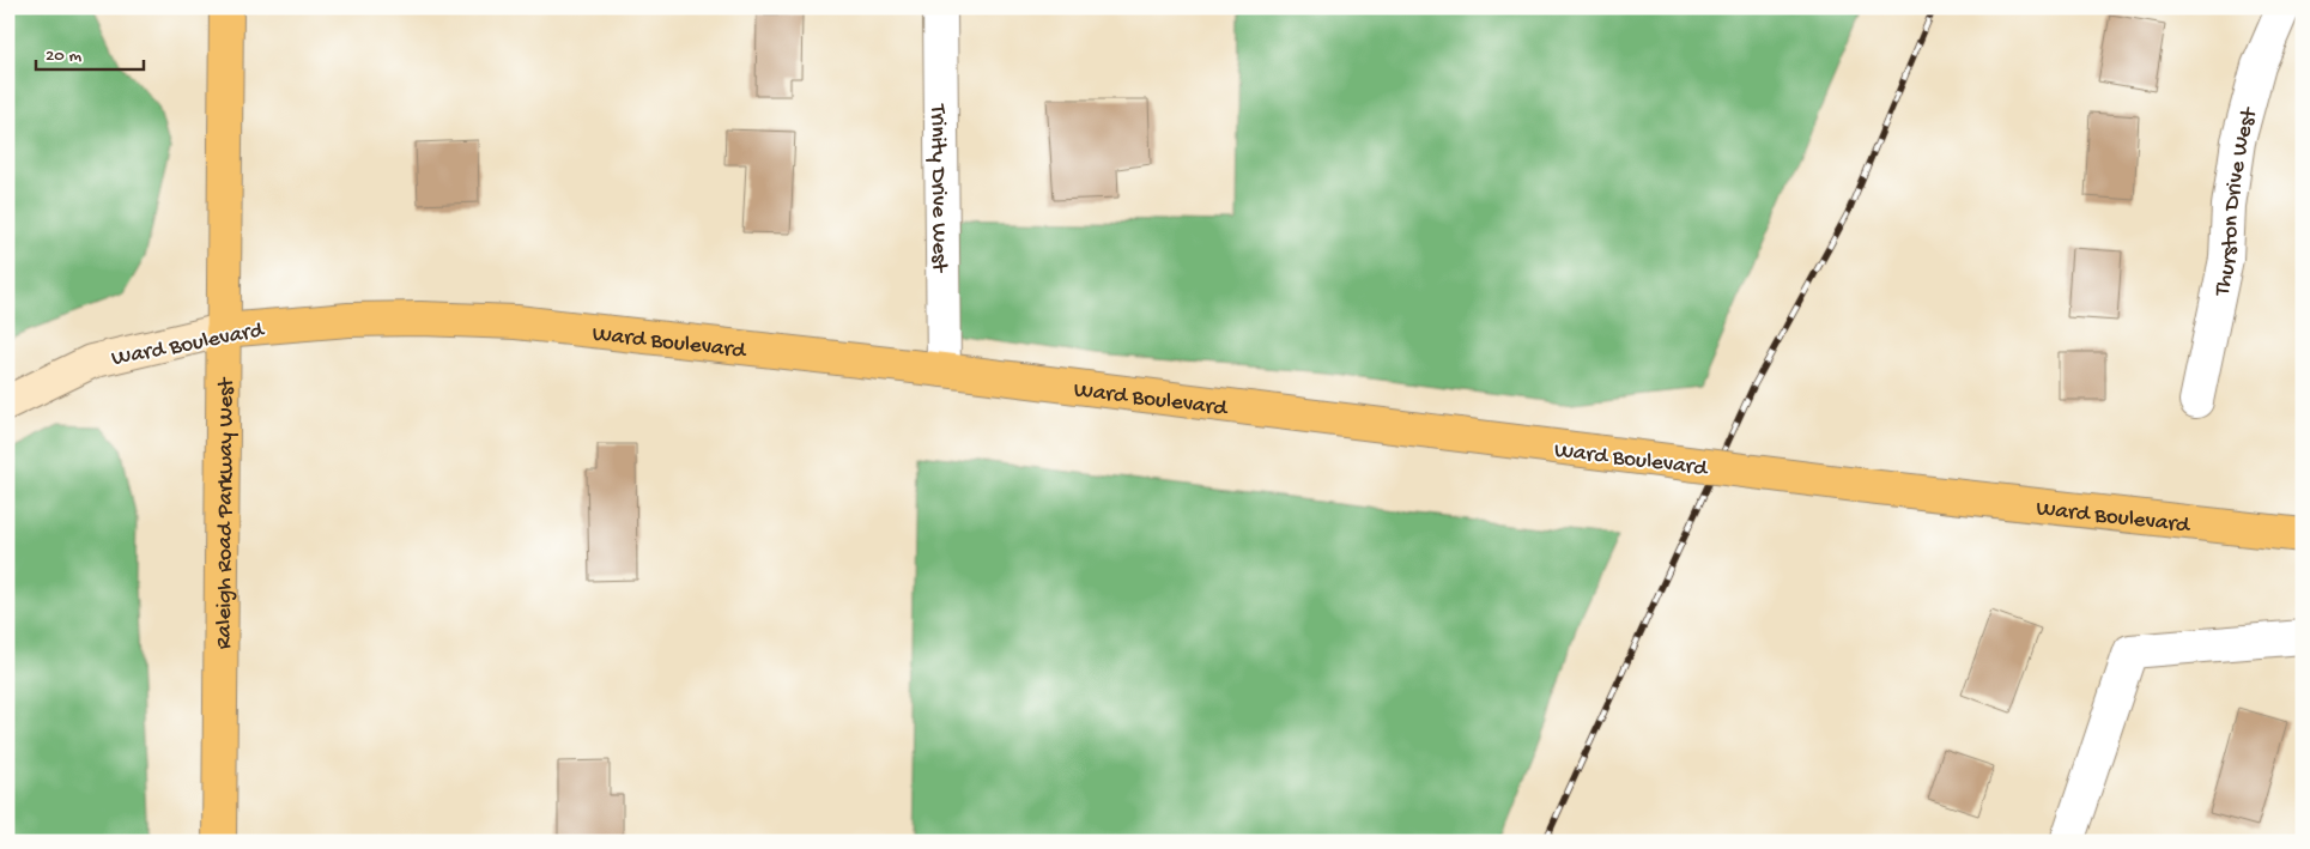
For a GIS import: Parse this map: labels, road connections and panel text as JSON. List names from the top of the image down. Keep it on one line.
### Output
{"streets":{"main road":["Ward Boulevard","Raleigh Road Parkway West"],"street":["Trinity Drive West","Thurston Drive West"]},"crossings":[["Trinity Drive West","Ward Boulevard"],["Ward Boulevard","Raleigh Road Parkway West"]],"scale_bar":"20 m"}
